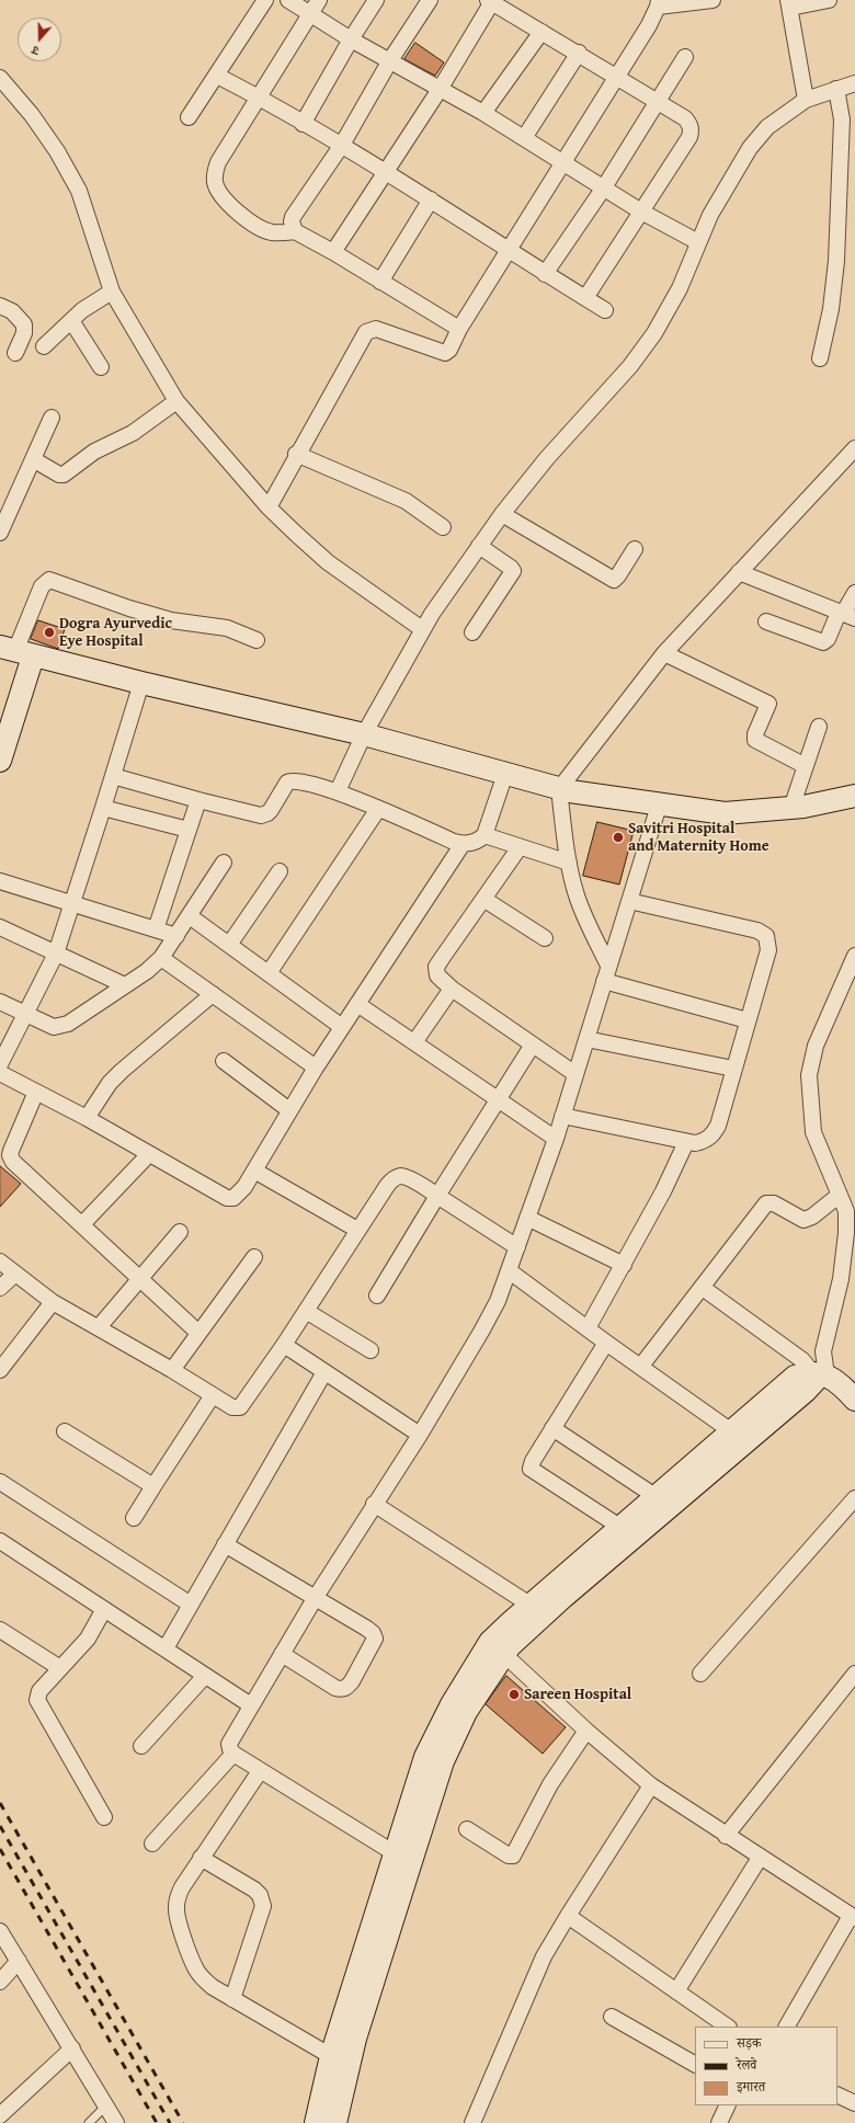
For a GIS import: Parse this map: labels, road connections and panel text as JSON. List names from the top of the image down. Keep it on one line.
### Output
{"places":["Dogra Ayurvedic Eye Hospital","Savitri Hospital and Maternity Home","Sareen Hospital"],"legend":["सड़क","रेलवे","इमारत"],"north":"bottom"}
